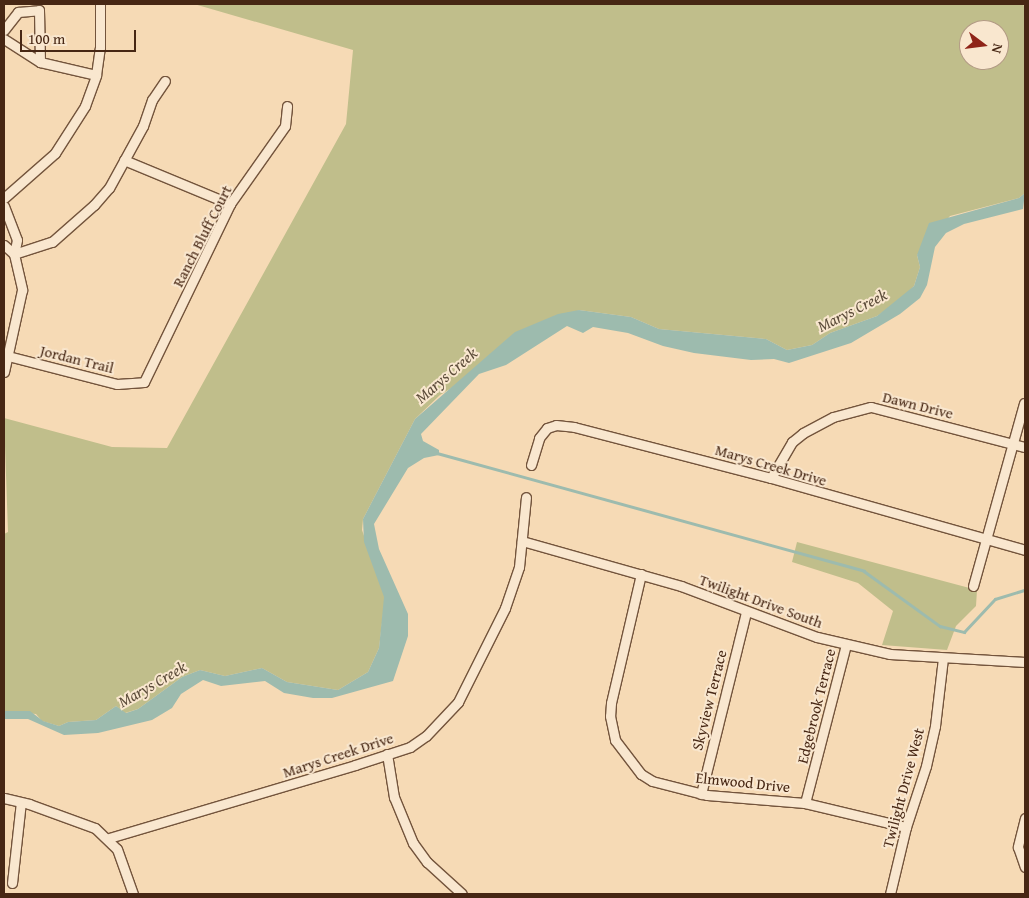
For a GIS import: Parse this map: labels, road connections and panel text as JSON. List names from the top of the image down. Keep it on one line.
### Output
{"streets":{"street":["Ranch Bluff Court","Jordan Trail","Dawn Drive","Marys Creek Drive","Twilight Drive South","Skyview Terrace","Edgebrook Terrace","Elmwood Drive","Twilight Drive West"]},"crossings":[["Ranch Bluff Court","Jordan Trail"],["Dawn Drive","Marys Creek Drive"],["Marys Creek Drive","Twilight Drive South"],["Twilight Drive South","Skyview Terrace"],["Twilight Drive South","Edgebrook Terrace"],["Twilight Drive South","Elmwood Drive"],["Twilight Drive South","Twilight Drive West"],["Skyview Terrace","Elmwood Drive"],["Edgebrook Terrace","Elmwood Drive"],["Elmwood Drive","Twilight Drive West"]],"water":["Marys Creek"],"scale_bar":"100 m","north":"right"}
